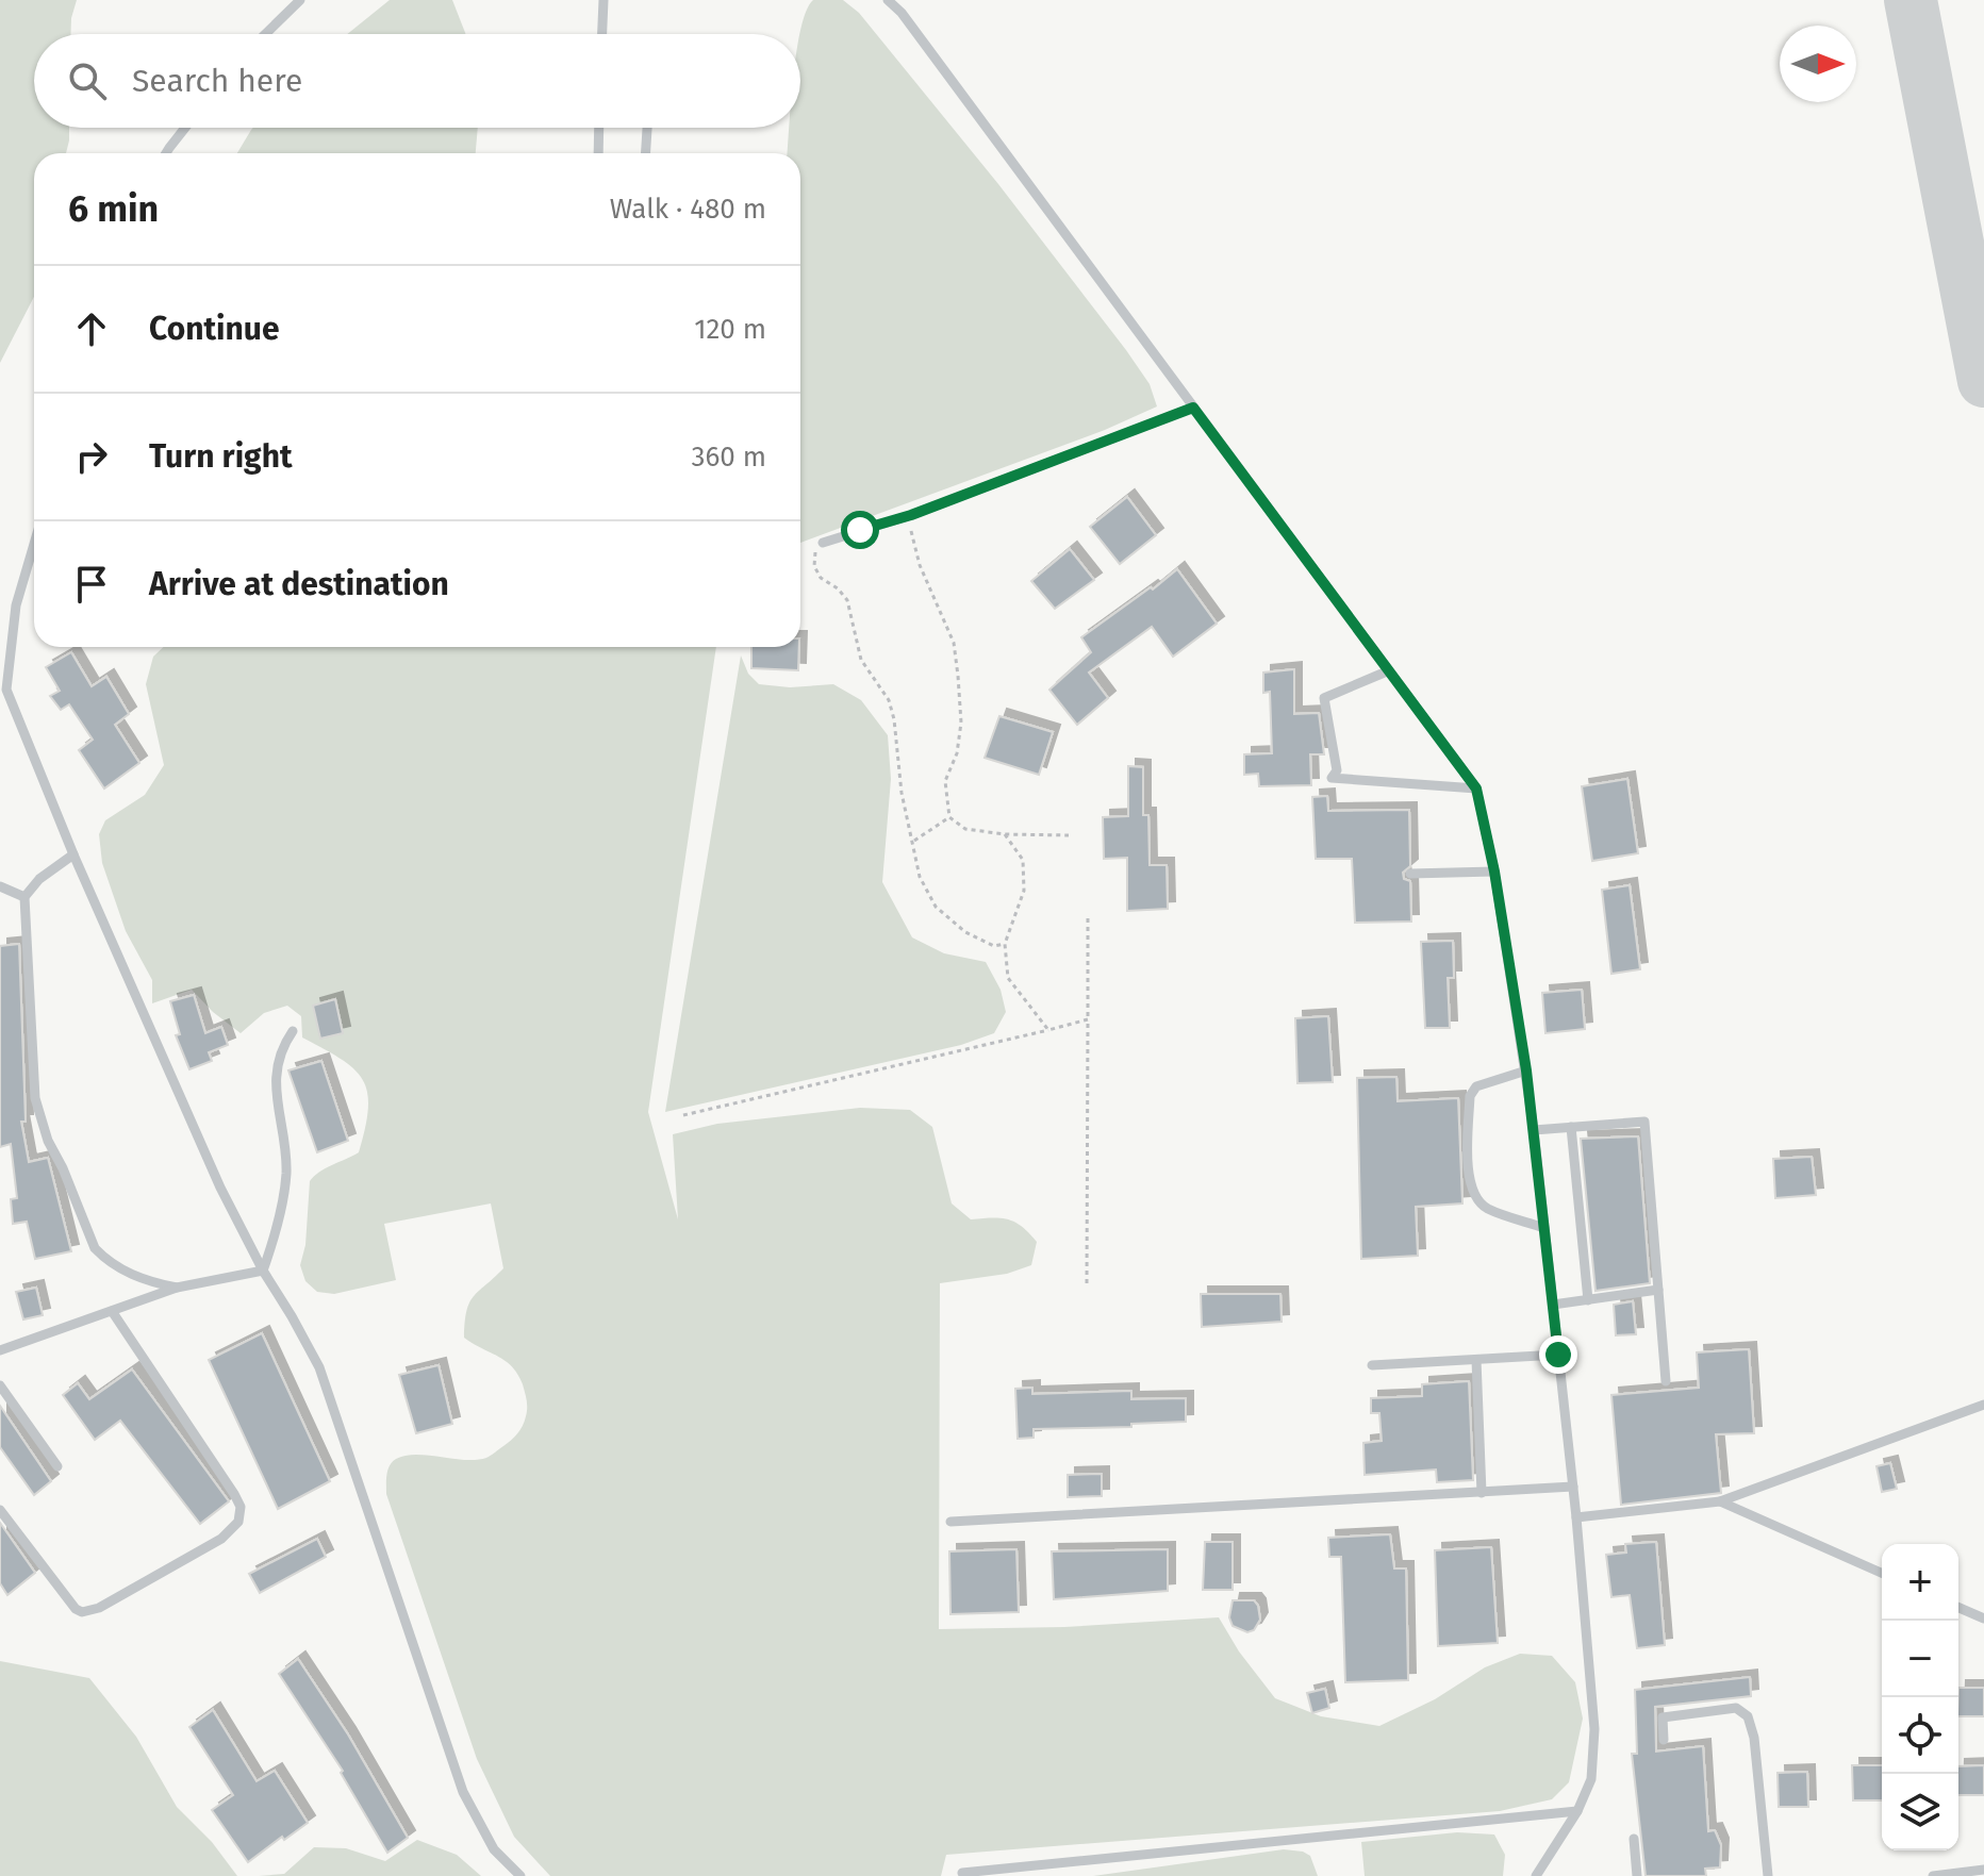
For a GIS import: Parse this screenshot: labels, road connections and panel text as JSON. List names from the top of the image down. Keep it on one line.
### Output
{"north":"right","page":{"search":"Search here","heading":["6 min","Walk · 480 m"],"list":[["Continue","120 m"],["Turn right","360 m"],"Arrive at destination"],"map_buttons":["+","−"]}}
